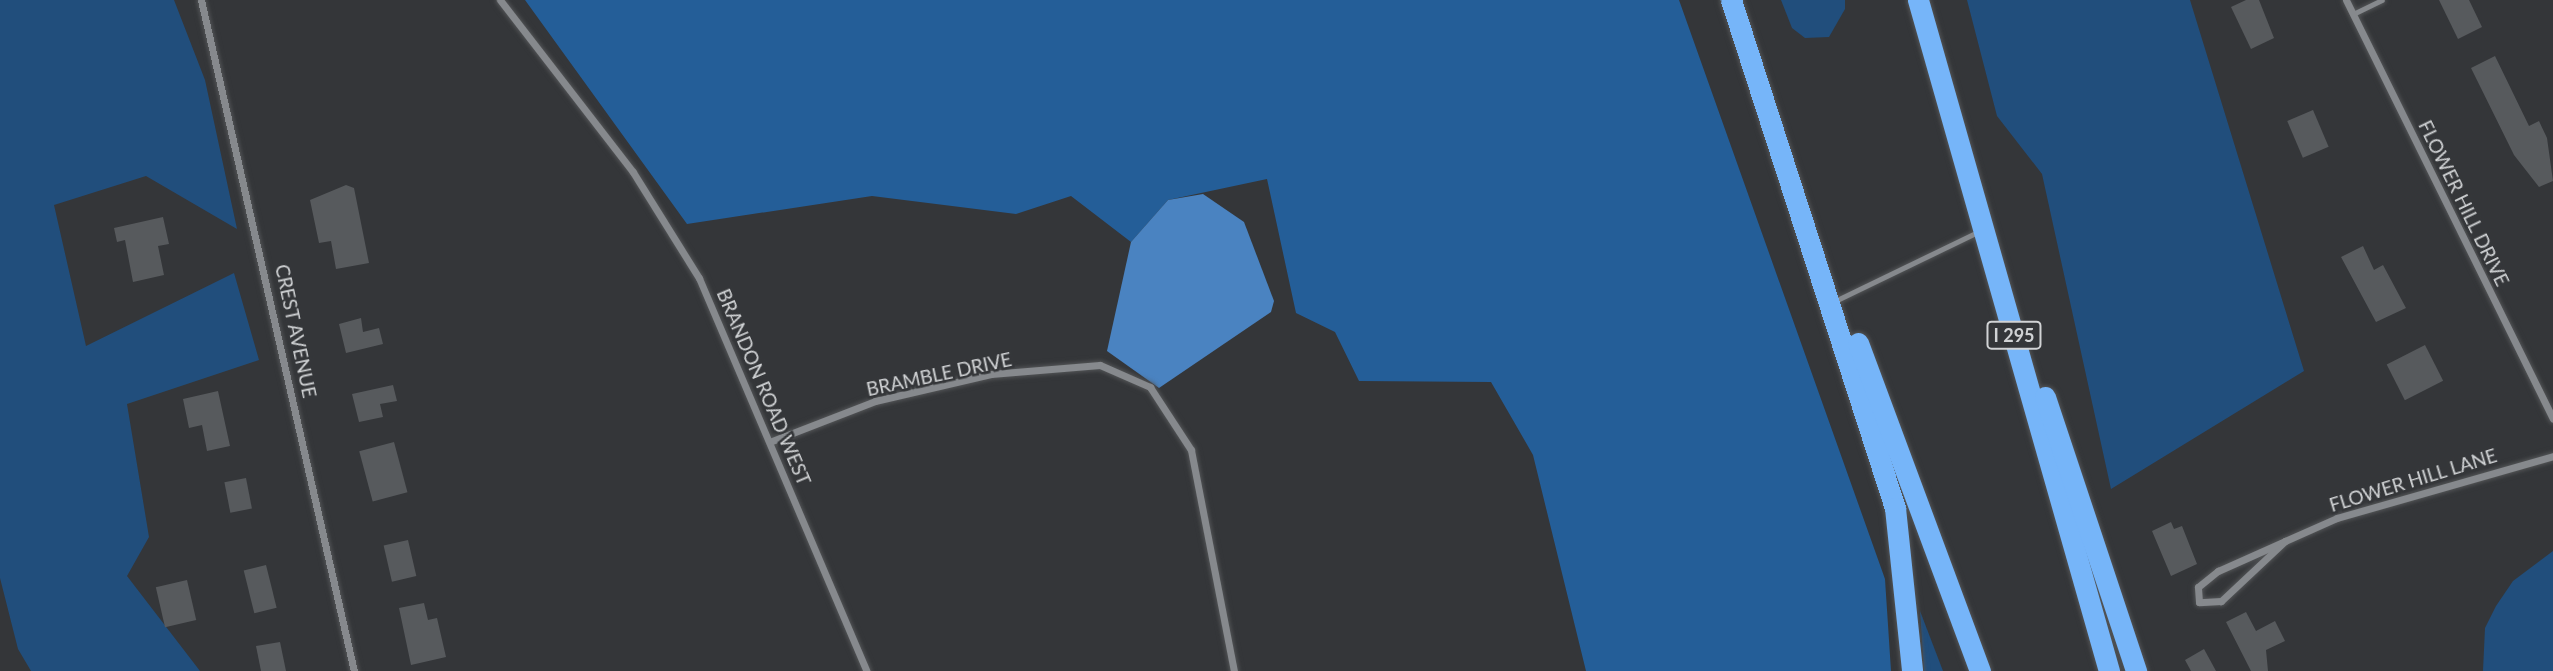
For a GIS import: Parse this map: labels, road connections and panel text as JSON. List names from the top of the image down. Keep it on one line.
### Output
{"streets":{"highway":["I 295"],"street":["FLOWER HILL DRIVE","CREST AVENUE","BRAMBLE DRIVE","BRANDON ROAD WEST","FLOWER HILL LANE"]},"crossings":[["BRAMBLE DRIVE","BRANDON ROAD WEST"]]}
